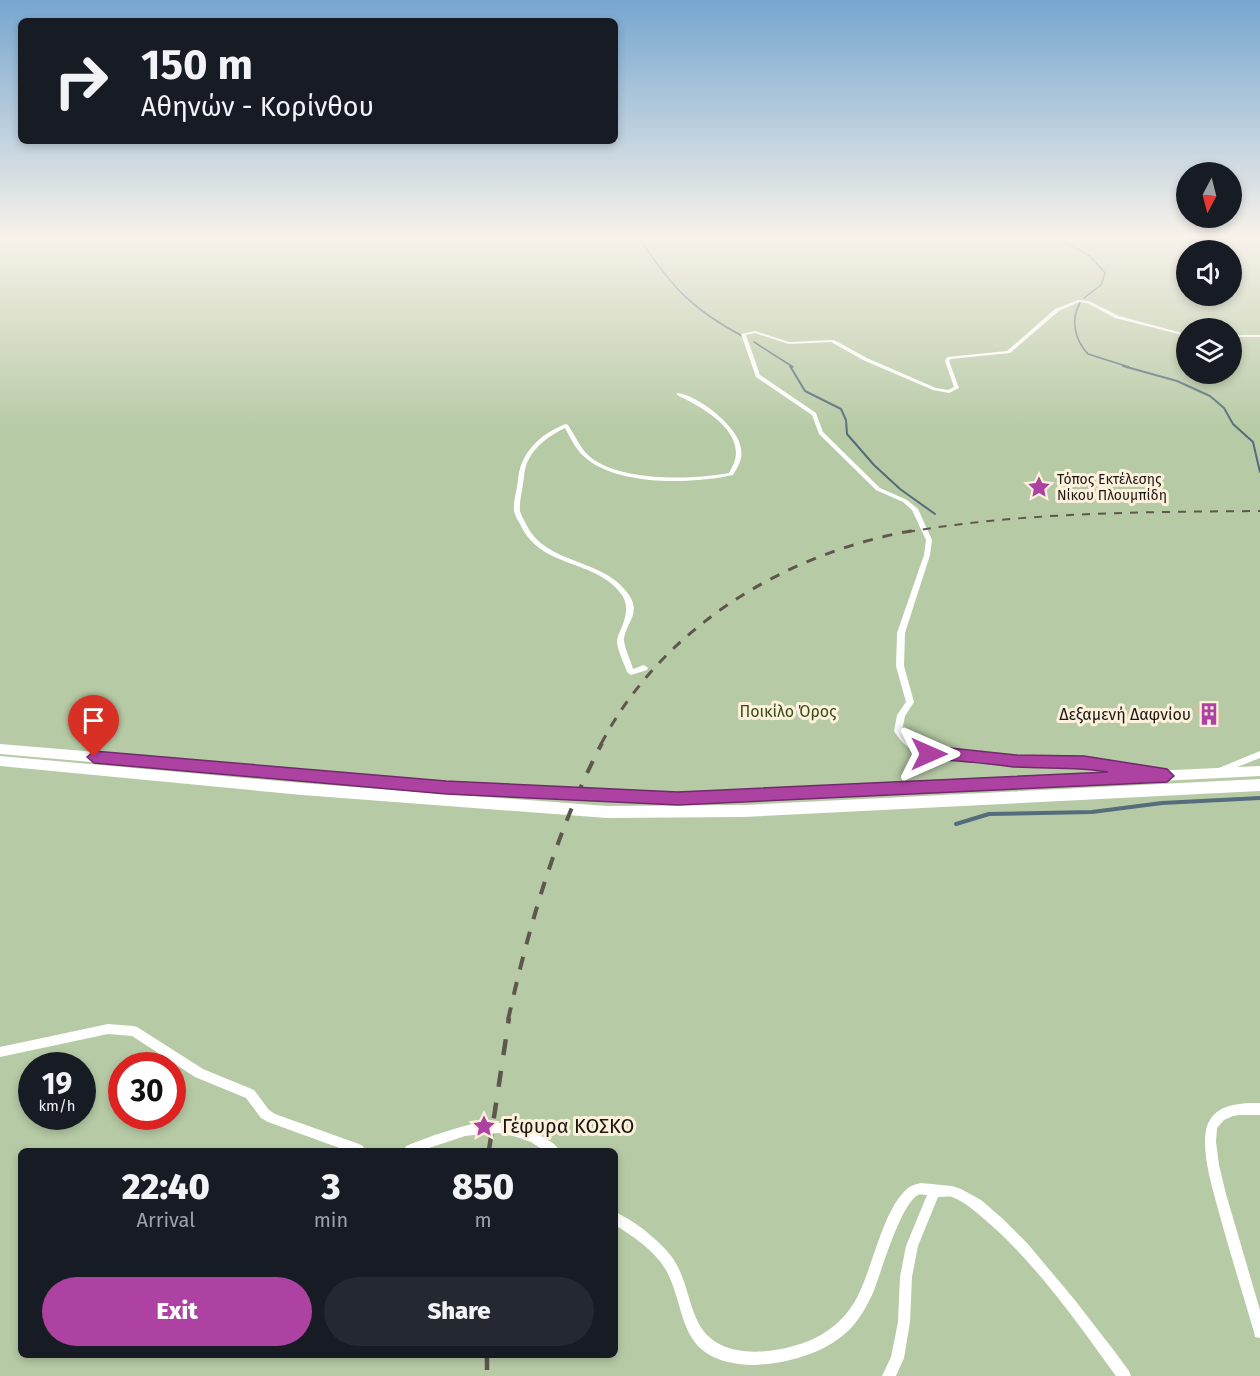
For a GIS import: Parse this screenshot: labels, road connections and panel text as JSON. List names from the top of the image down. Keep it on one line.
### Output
{"parks":["Ποικίλο Όρος"],"places":{"place":["Τόπος Εκτέλεσης Νίκου Πλουμπίδη","Γέφυρα ΚΟΣΚΟ"],"building":["Δεξαμενή Δαφνίου"]},"north":"bottom","page":{"turn":["150 m","Αθηνών - Κορίνθου"],"speed":"19 km/h","limit":"30","eta":["22:40","Arrival","3","min","850","m"],"buttons":["Exit","Share"]}}
